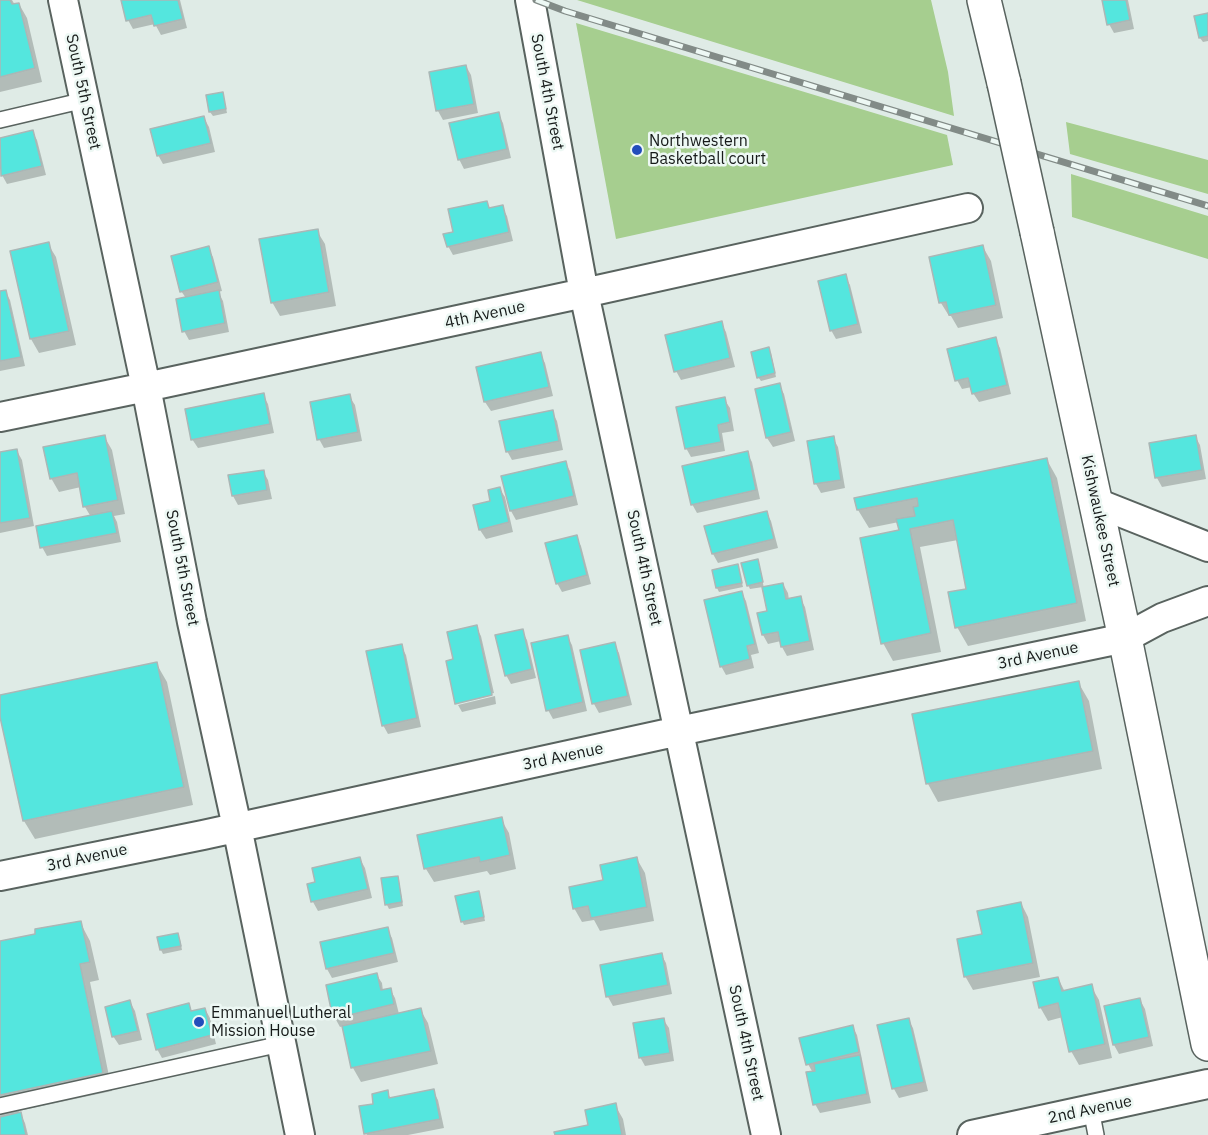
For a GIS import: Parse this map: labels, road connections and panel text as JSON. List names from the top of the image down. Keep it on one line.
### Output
{"streets":{"main road":["Kishwaukee Street"],"street":["South 5th Street","South 4th Street","4th Avenue","3rd Avenue","2nd Avenue"]},"crossings":[["South 5th Street","4th Avenue"],["South 5th Street","3rd Avenue"],["South 4th Street","4th Avenue"],["South 4th Street","3rd Avenue"],["Kishwaukee Street","3rd Avenue"]],"places":["Northwestern Basketball court","Emmanuel Lutheral Mission House"]}
